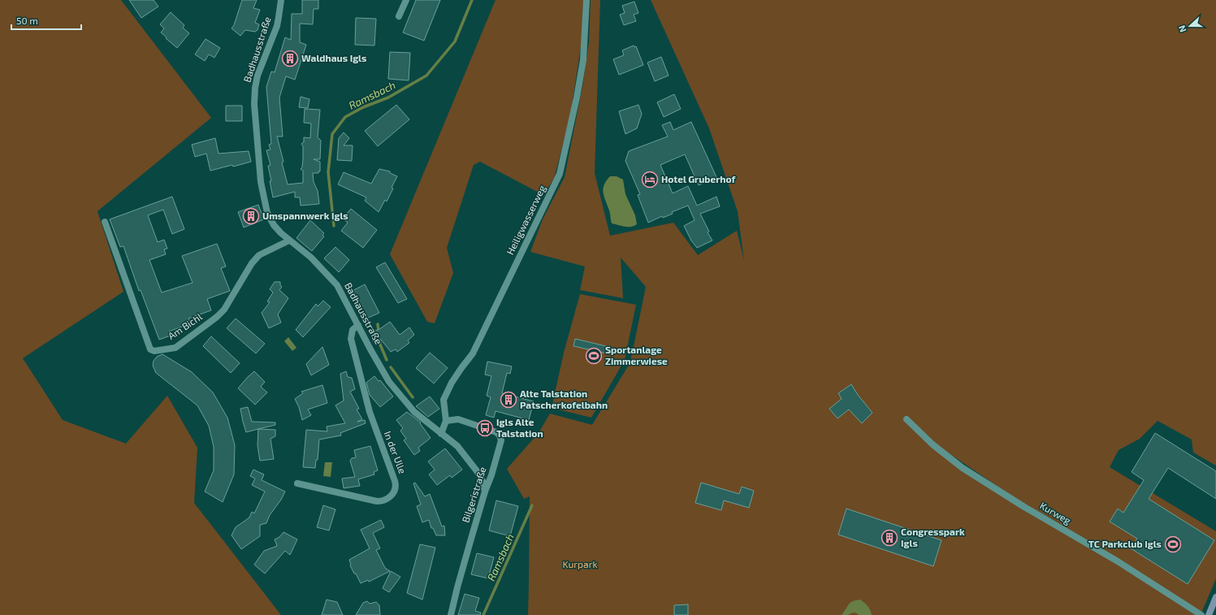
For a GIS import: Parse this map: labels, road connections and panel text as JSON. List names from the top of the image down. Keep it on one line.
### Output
{"streets":{"street":["Badhausstraße","Heiligwasserweg","Am Bichl","In der Ulle","Bilgeristraße","Kurweg"]},"crossings":[["Badhausstraße","Heiligwasserweg"],["Badhausstraße","Am Bichl"],["Badhausstraße","In der Ulle"],["Badhausstraße","Bilgeristraße"],["Heiligwasserweg","Bilgeristraße"]],"water":["Ramsbach"],"parks":["Kurpark"],"places":{"building":["Waldhaus Igls","Umspannwerk Igls","Alte Talstation Patscherkofelbahn","Congresspark Igls"],"hotel":["Hotel Gruberhof"],"sports":["Sportanlage Zimmerwiese","TC Parkclub Igls"],"bus stop":["Igls Alte Talstation"]},"scale_bar":"50 m","north":"left"}
